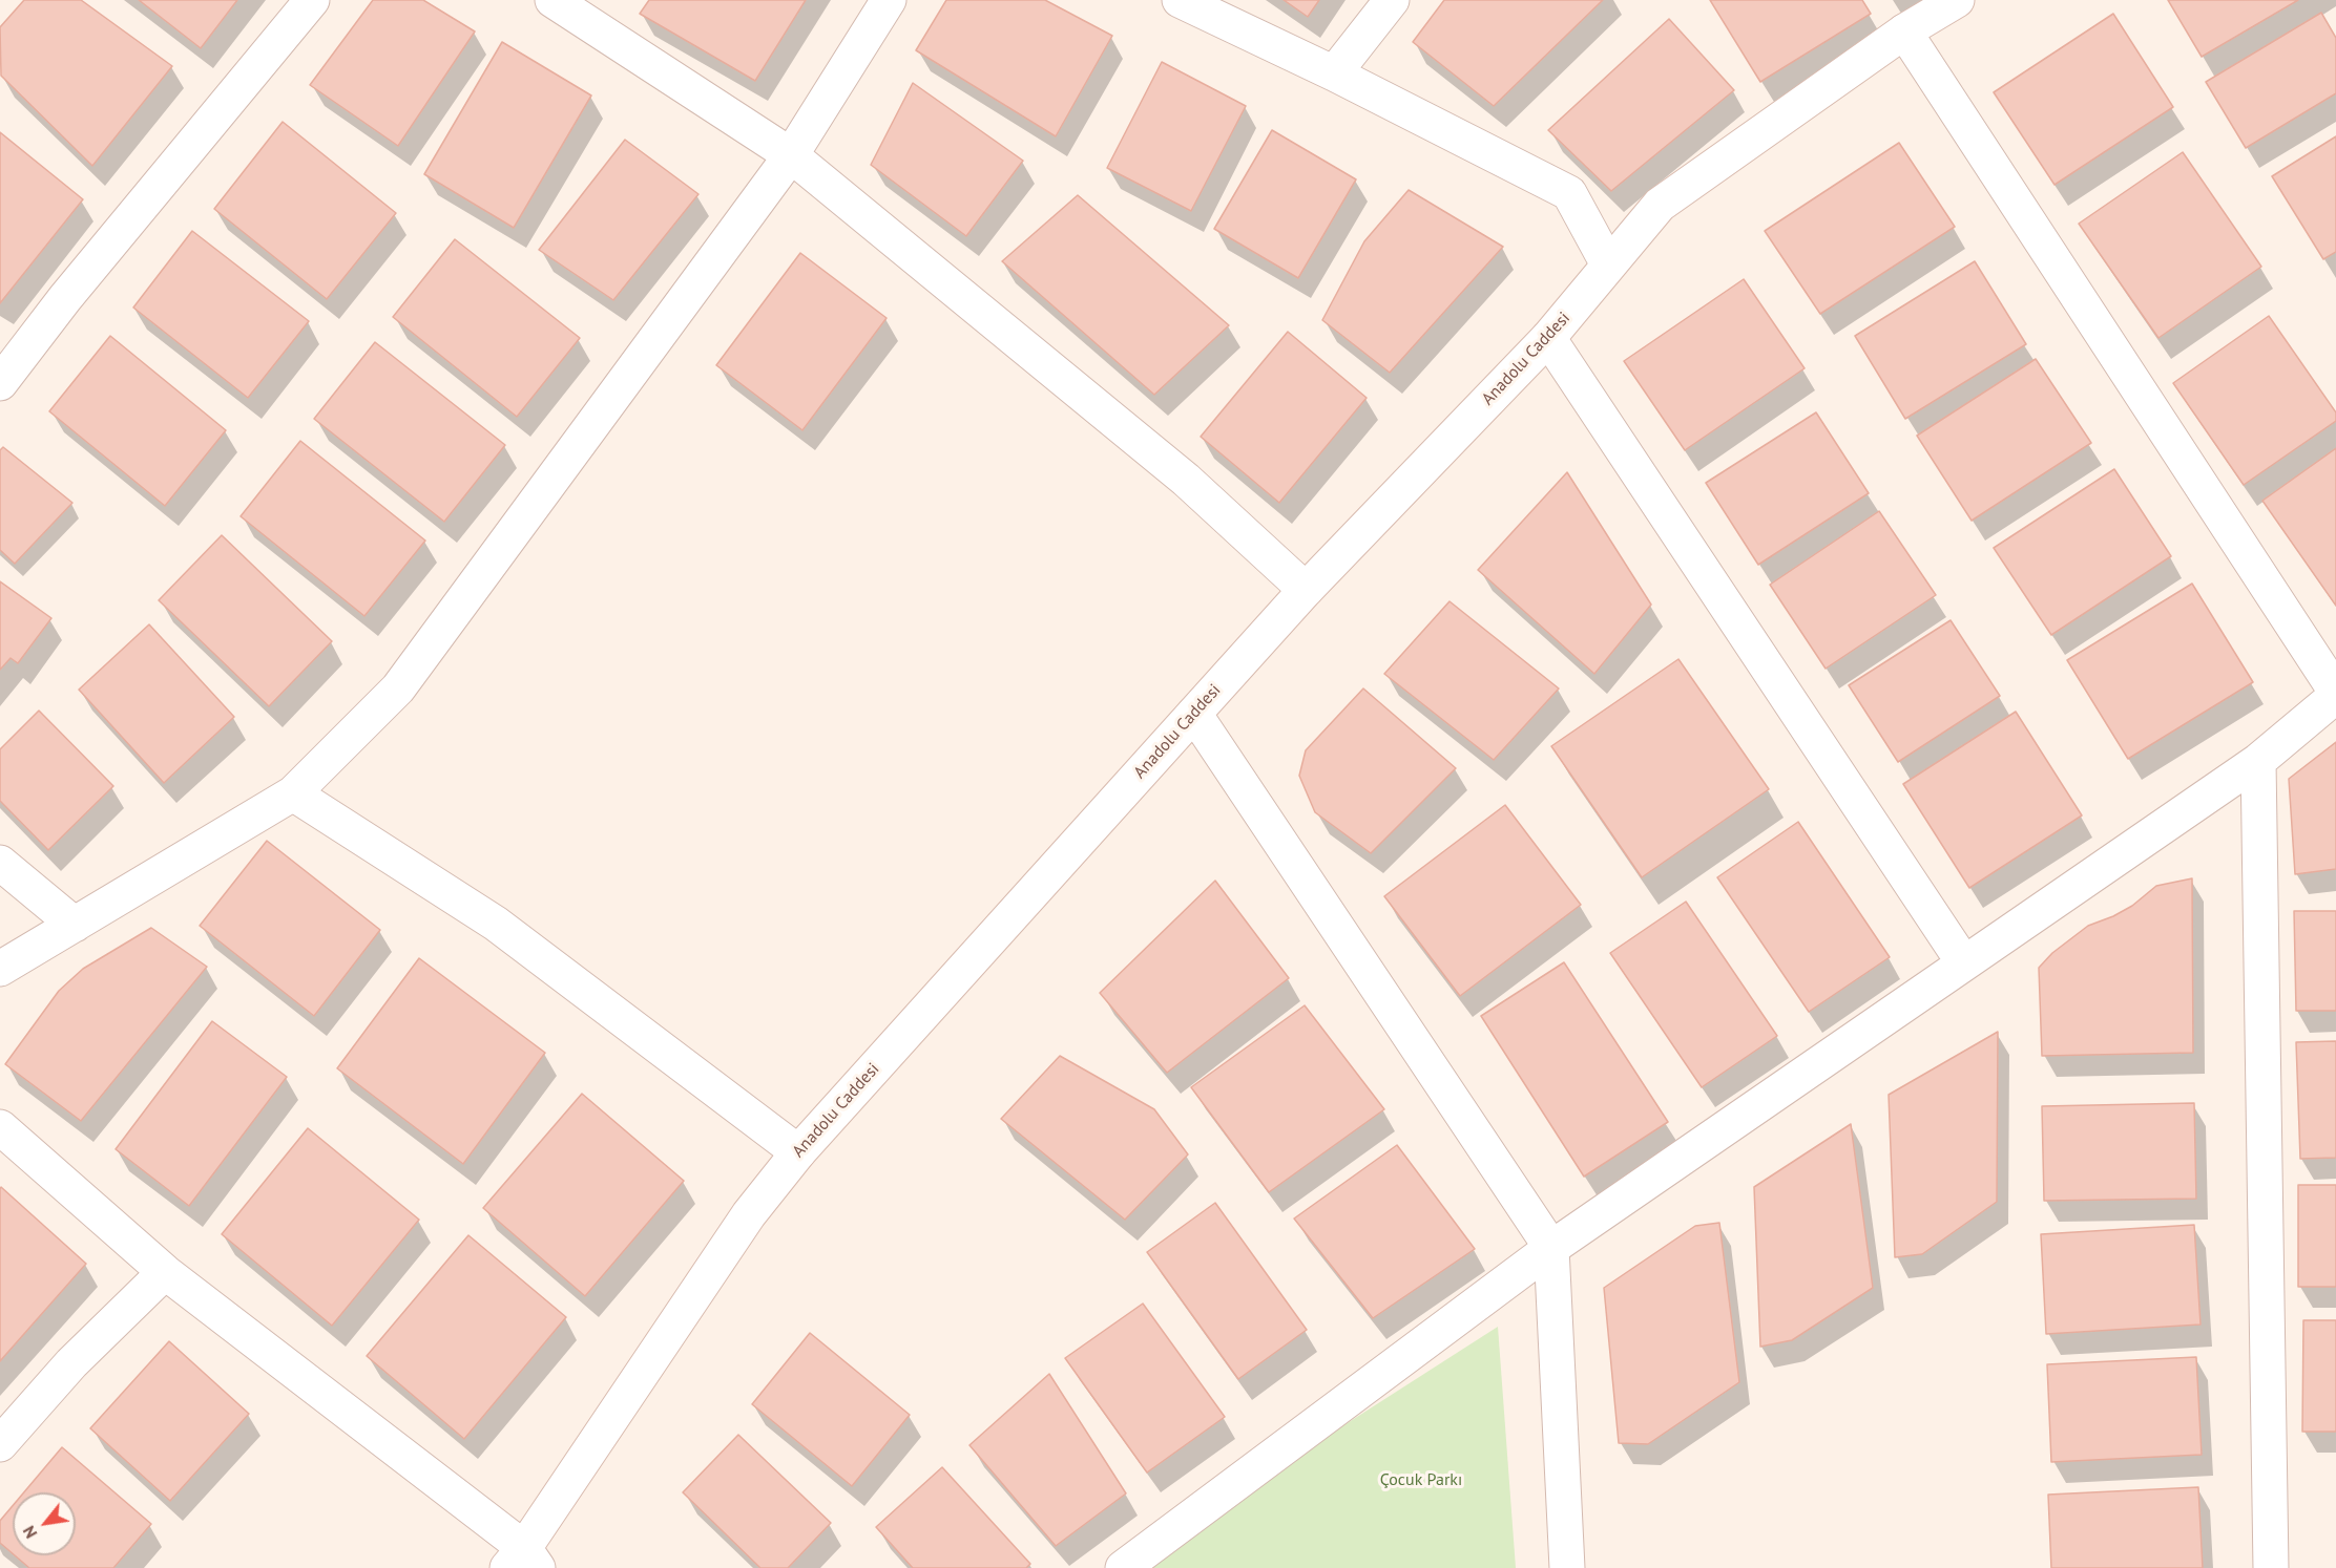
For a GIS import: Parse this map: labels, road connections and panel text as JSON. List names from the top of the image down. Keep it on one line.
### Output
{"streets":{"street":["Anadolu Caddesi"]},"parks":["Çocuk Parkı"],"north":"bottom left"}
